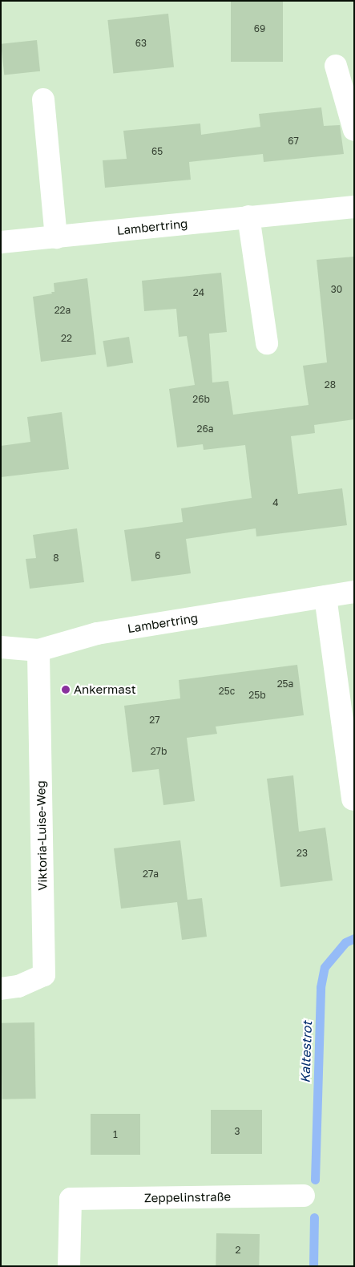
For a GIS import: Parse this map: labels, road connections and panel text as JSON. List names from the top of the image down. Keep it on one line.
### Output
{"streets":{"street":["Lambertring","Viktoria-Luise-Weg","Zeppelinstraße"]},"crossings":[["Lambertring","Viktoria-Luise-Weg"]],"water":["Kaltestrot"],"places":["Ankermast"],"house_numbers":["69","63","67","65","30","24","22a","22","28","26b","26a","4","6","8","25a","25c","25b","27","27b","23","27a","3","1","2"]}
